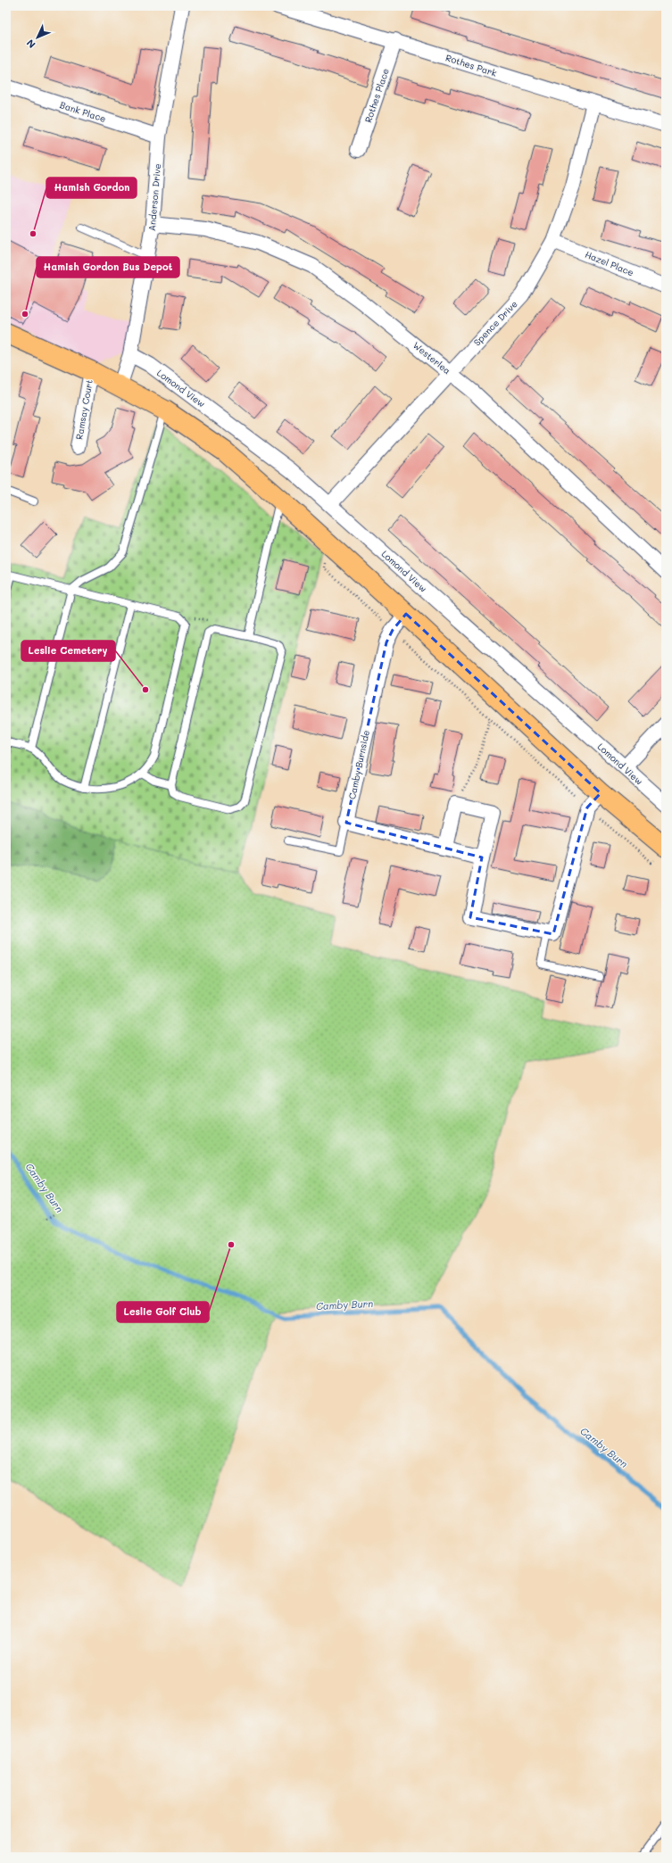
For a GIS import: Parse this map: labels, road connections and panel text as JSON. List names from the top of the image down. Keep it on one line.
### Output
{"streets":{"street":["Rothes Park","Rothes Place","Bank Place","Anderson Drive","Hazel Place","Spence Drive","Westerlea","Lomond View","Ramsay Court","Camby Burnside"]},"crossings":[["Rothes Park","Rothes Place"],["Rothes Park","Spence Drive"],["Bank Place","Anderson Drive"],["Anderson Drive","Westerlea"],["Anderson Drive","Lomond View"],["Hazel Place","Spence Drive"],["Spence Drive","Westerlea"],["Spence Drive","Lomond View"]],"water":["Camby Burn"],"places":["Hamish Gordon","Hamish Gordon Bus Depot","Leslie Cemetery","Leslie Golf Club"],"north":"bottom left"}
